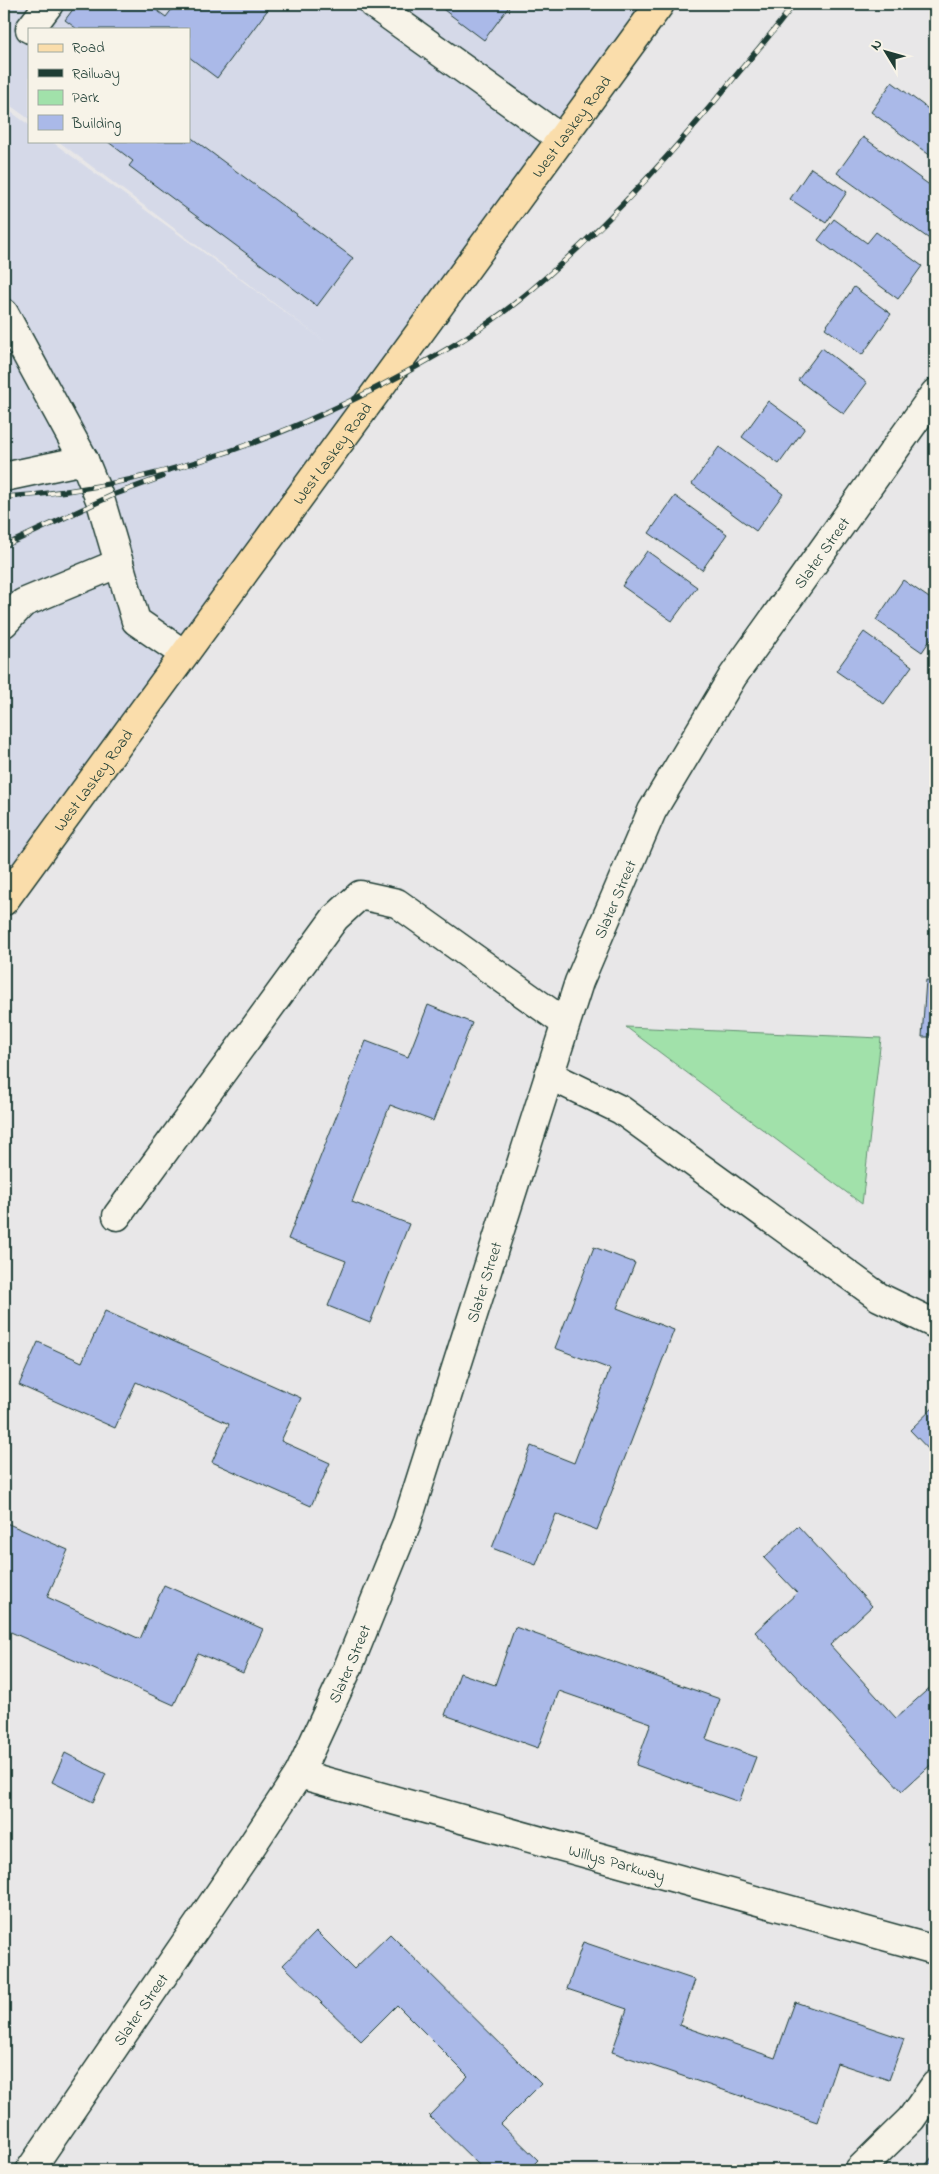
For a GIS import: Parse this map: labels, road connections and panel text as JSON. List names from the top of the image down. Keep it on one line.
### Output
{"streets":{"main road":["West Laskey Road"],"street":["Slater Street","Willys Parkway"]},"crossings":[["Slater Street","Willys Parkway"]],"legend":["Road","Railway","Park","Building"],"north":"top left"}
